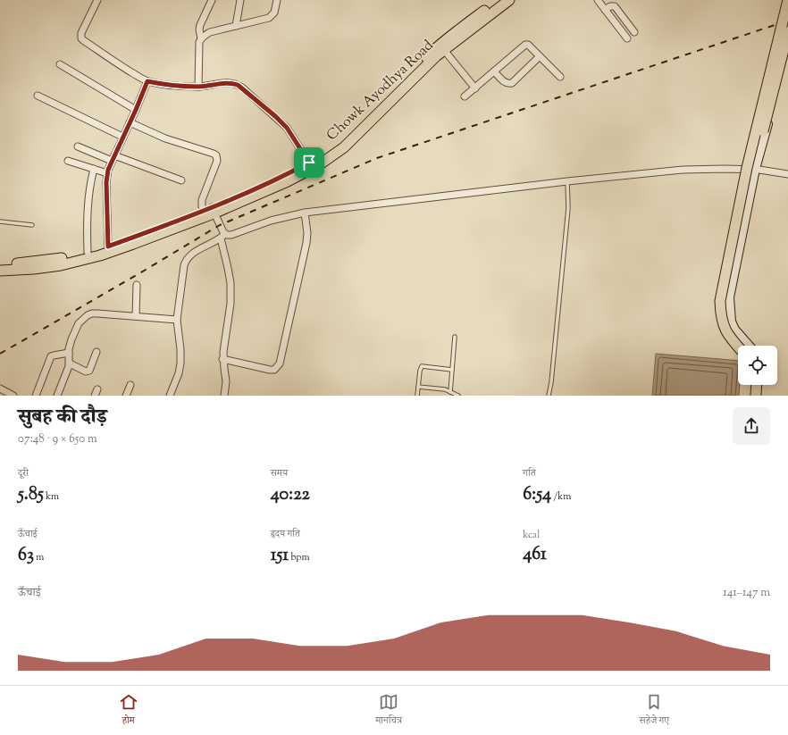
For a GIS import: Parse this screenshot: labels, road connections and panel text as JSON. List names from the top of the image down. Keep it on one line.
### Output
{"streets":{"main road":["Chowk Ayodhya Road"]},"page":{"heading":["सुबह की दौड़","07:48 · 9 × 650 m"],"stats":[["दूरी","5.85 km"],["समय","40:22"],["गति","6:54 /km"],["ऊँचाई","63 m"],["हृदय गति","151 bpm"],["kcal","461"]],"chart":["ऊँचाई","141–147 m"],"tabs":["होम","मानचित्र","सहेजे गए"]}}
